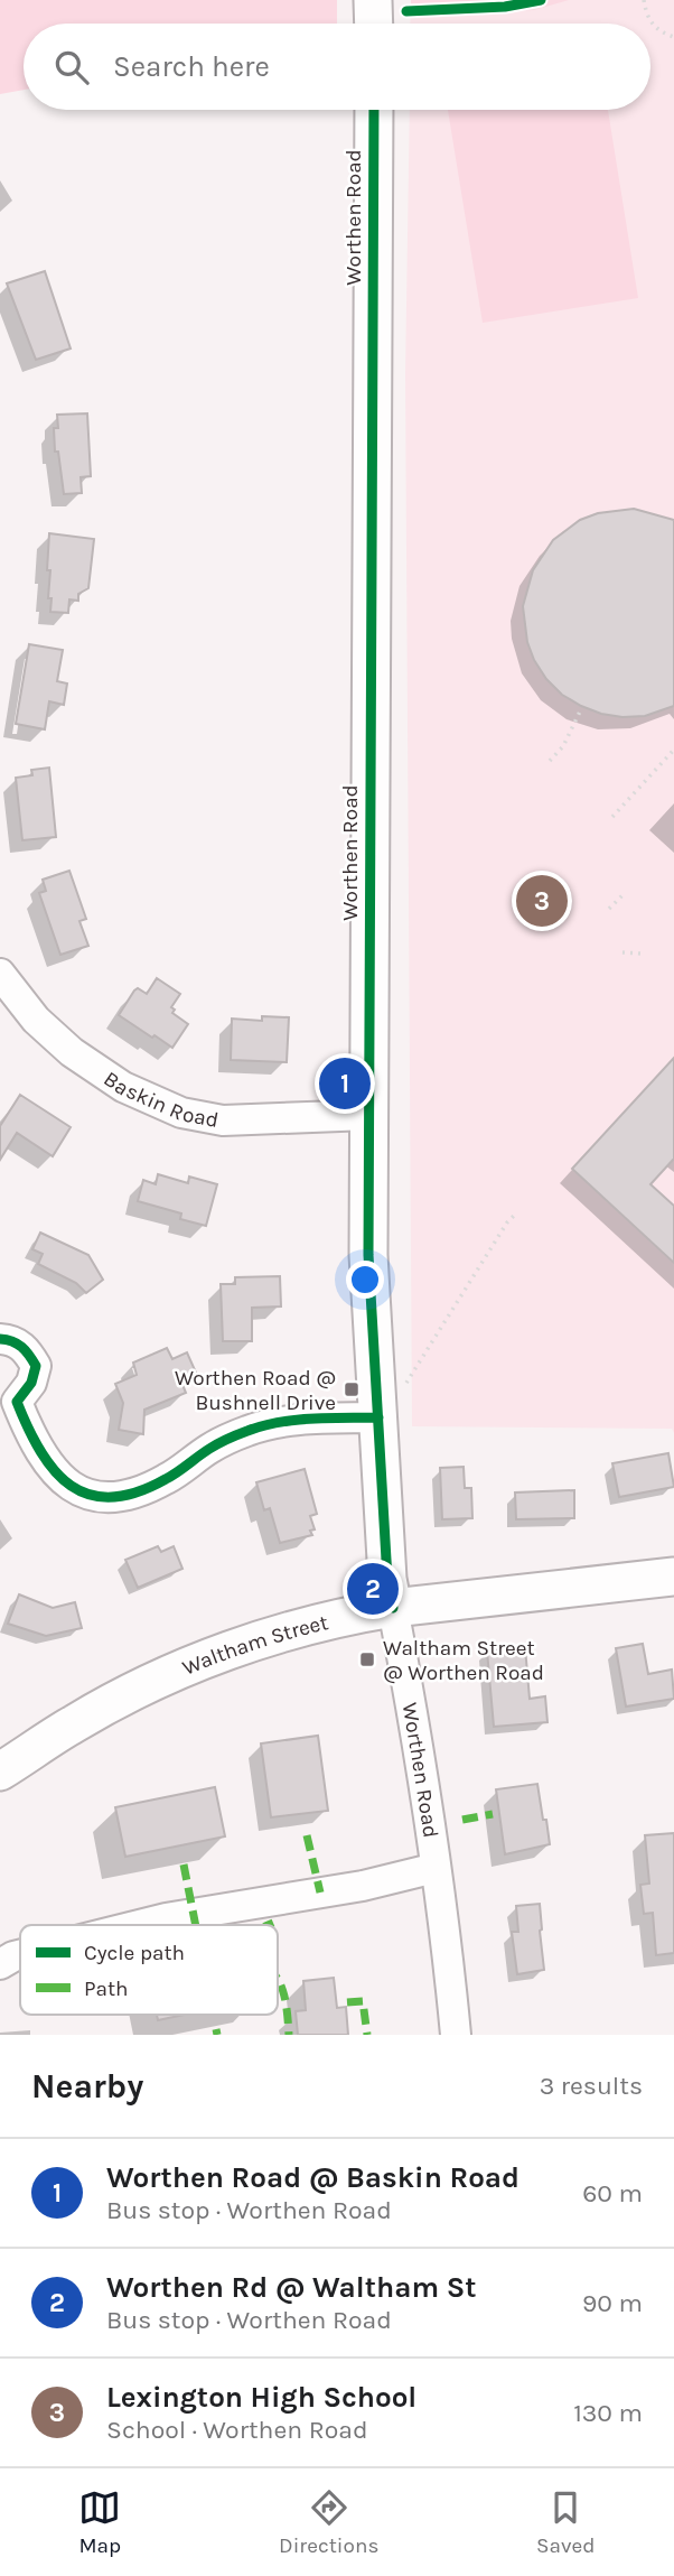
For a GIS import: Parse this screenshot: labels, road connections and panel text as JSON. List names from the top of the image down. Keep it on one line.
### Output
{"streets":{"main road":["Worthen Road","Waltham Street"],"street":["Baskin Road"]},"crossings":[["Worthen Road","Baskin Road"],["Worthen Road","Waltham Street"]],"places":{"transit":["Worthen Road @ Bushnell Drive","Waltham Street @ Worthen Road"]},"legend":["Cycle path","Path"],"page":{"search":"Search here","pins":["3","1","2"],"heading":["Nearby","3 results"],"list":[{"mark":"1","name":"Worthen Road @ Baskin Road","note":"Bus stop · Worthen Road","value":"60 m"},{"mark":"2","name":"Worthen Rd @ Waltham St","note":"Bus stop · Worthen Road","value":"90 m"},{"mark":"3","name":"Lexington High School","note":"School · Worthen Road","value":"130 m"}],"nav":["Map","Directions","Saved"]}}
